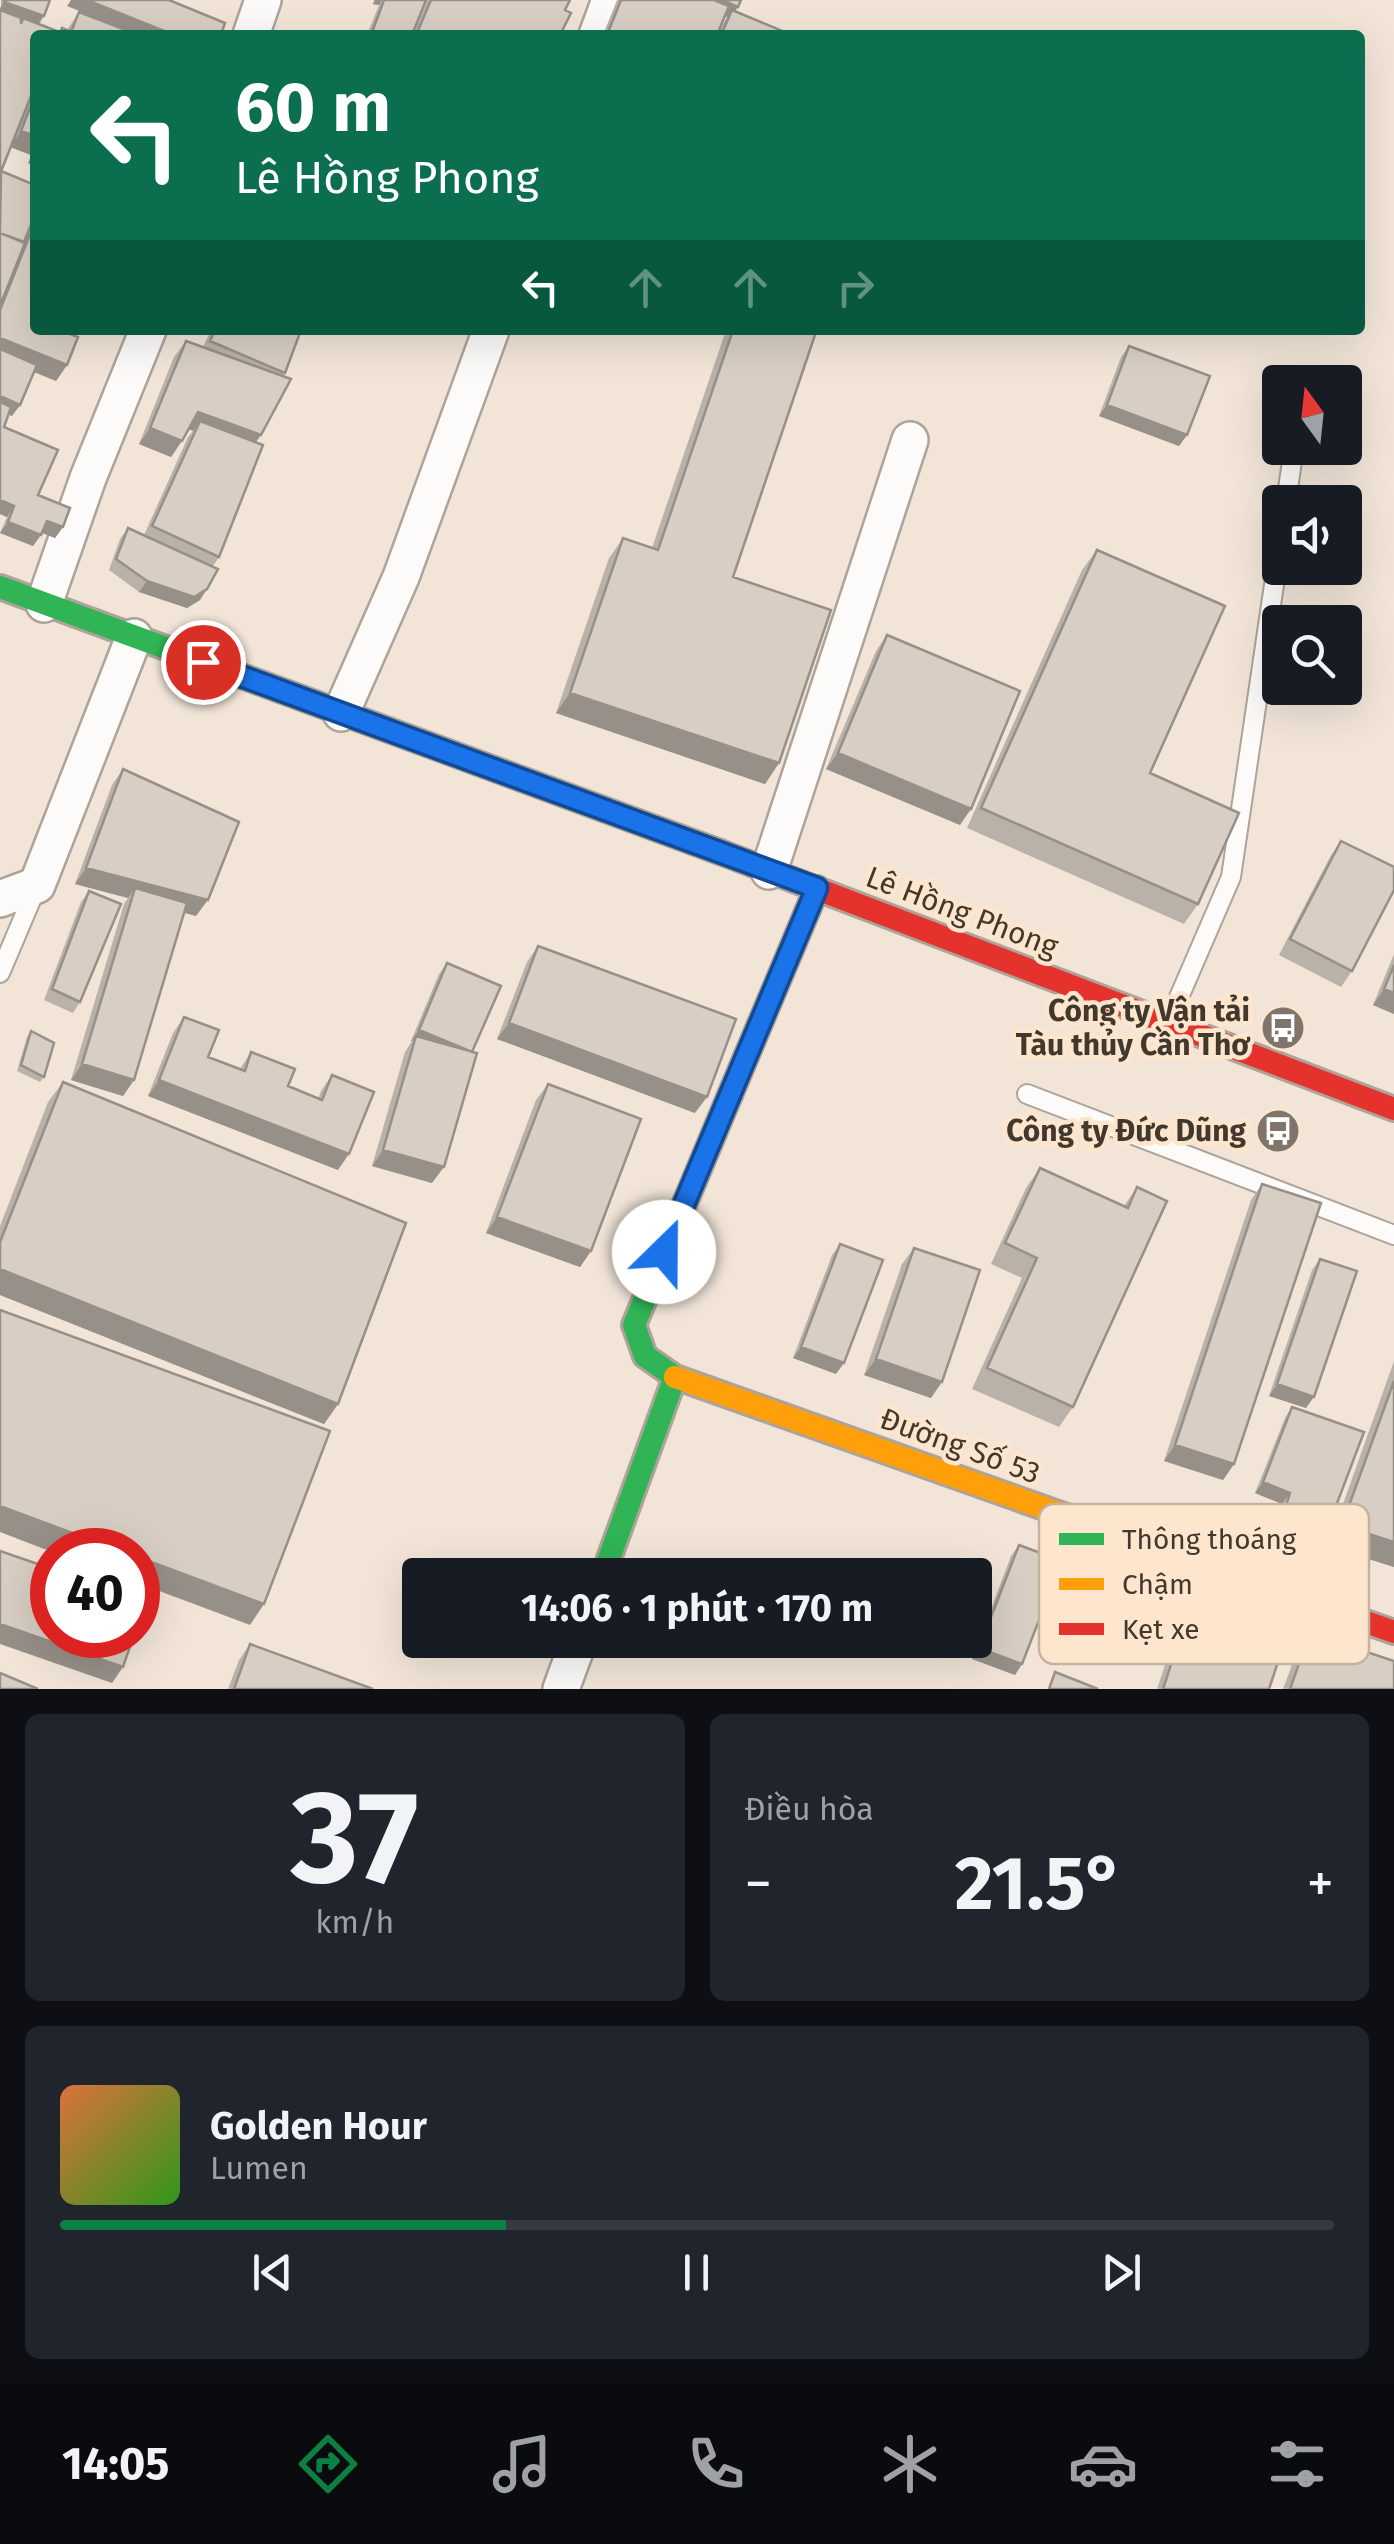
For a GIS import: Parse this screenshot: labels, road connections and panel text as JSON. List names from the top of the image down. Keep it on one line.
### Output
{"streets":{"main road":["Lê Hồng Phong","Đường Số 53"]},"places":{"bus stop":["Công ty Vận tải Tàu thủy Cần Thơ","Công ty Đức Dũng"]},"legend":["Thông thoáng","Chậm","Kẹt xe"],"north":"top","page":{"turn":["60 m","Lê Hồng Phong"],"limit":"40","trip":"14:06 · 1 phút · 170 m","tile":[["37","km/h"],"Điều hòa"],"heat":["−","21.5°","+"],"song":["Golden Hour","Lumen"],"tabs":"14:05"}}
